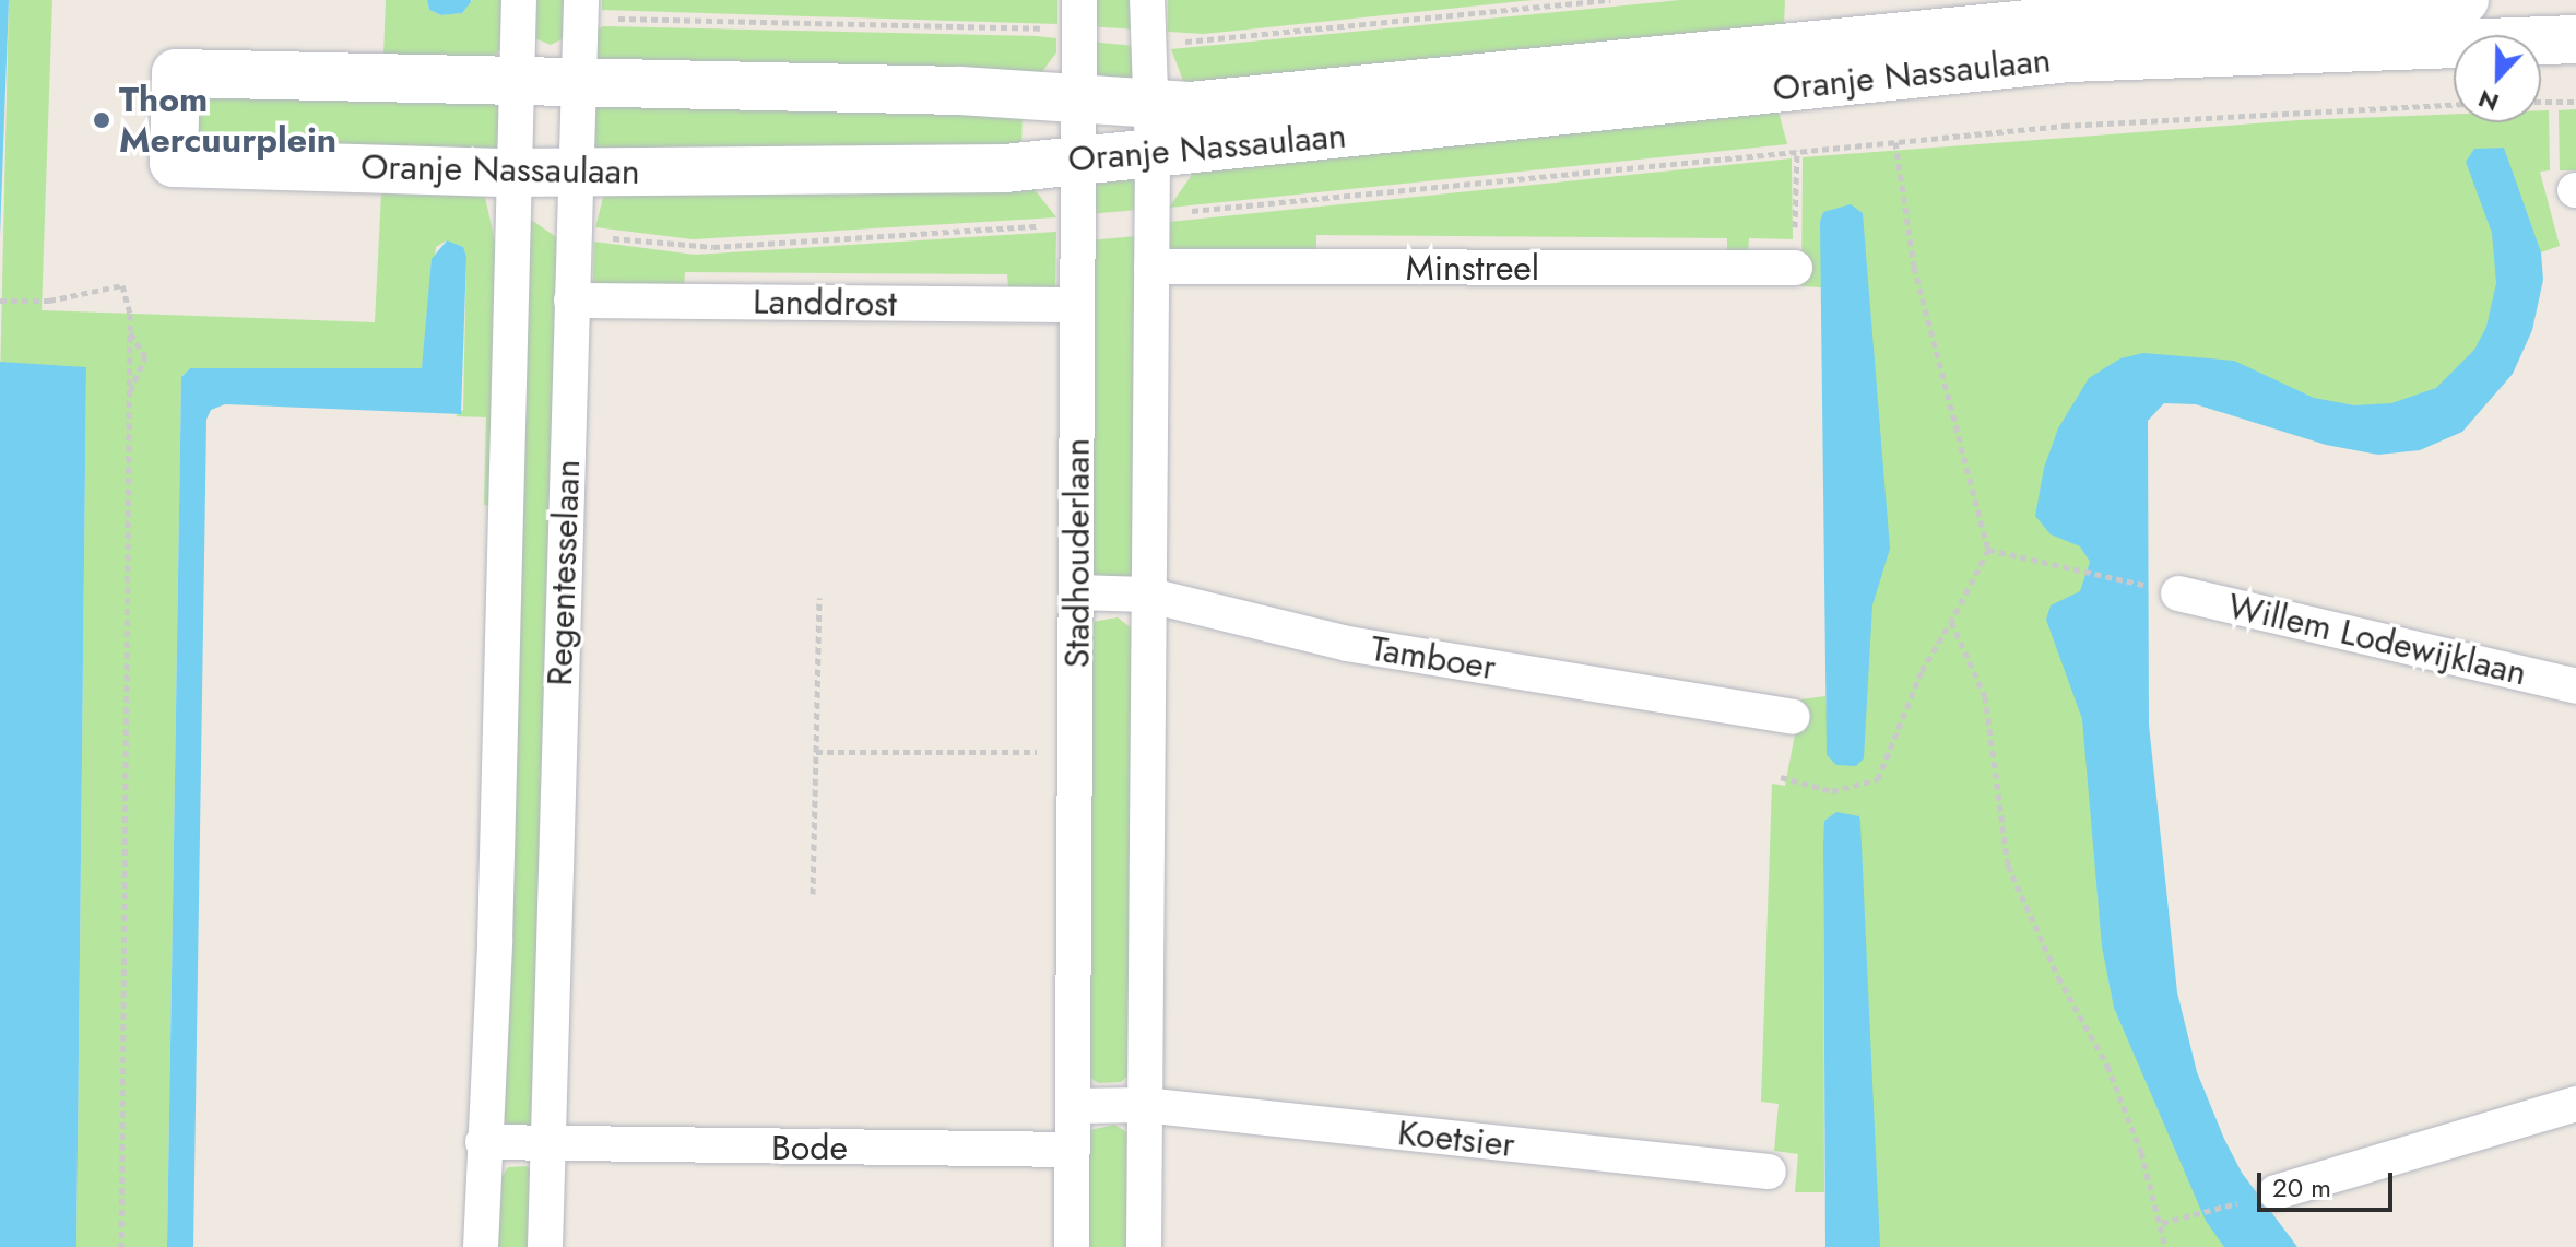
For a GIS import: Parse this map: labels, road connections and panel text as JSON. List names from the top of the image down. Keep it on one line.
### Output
{"streets":{"street":["Oranje Nassaulaan","Minstreel","Landdrost","Stadhouderlaan","Regentesselaan","Willem Lodewijklaan","Tamboer","Koetsier","Bode"]},"crossings":[["Oranje Nassaulaan","Stadhouderlaan"],["Oranje Nassaulaan","Regentesselaan"],["Minstreel","Stadhouderlaan"],["Landdrost","Stadhouderlaan"],["Landdrost","Regentesselaan"],["Stadhouderlaan","Tamboer"],["Stadhouderlaan","Koetsier"],["Stadhouderlaan","Bode"],["Regentesselaan","Bode"]],"places":["Thom Mercuurplein"],"scale_bar":"20 m","north":"bottom"}
